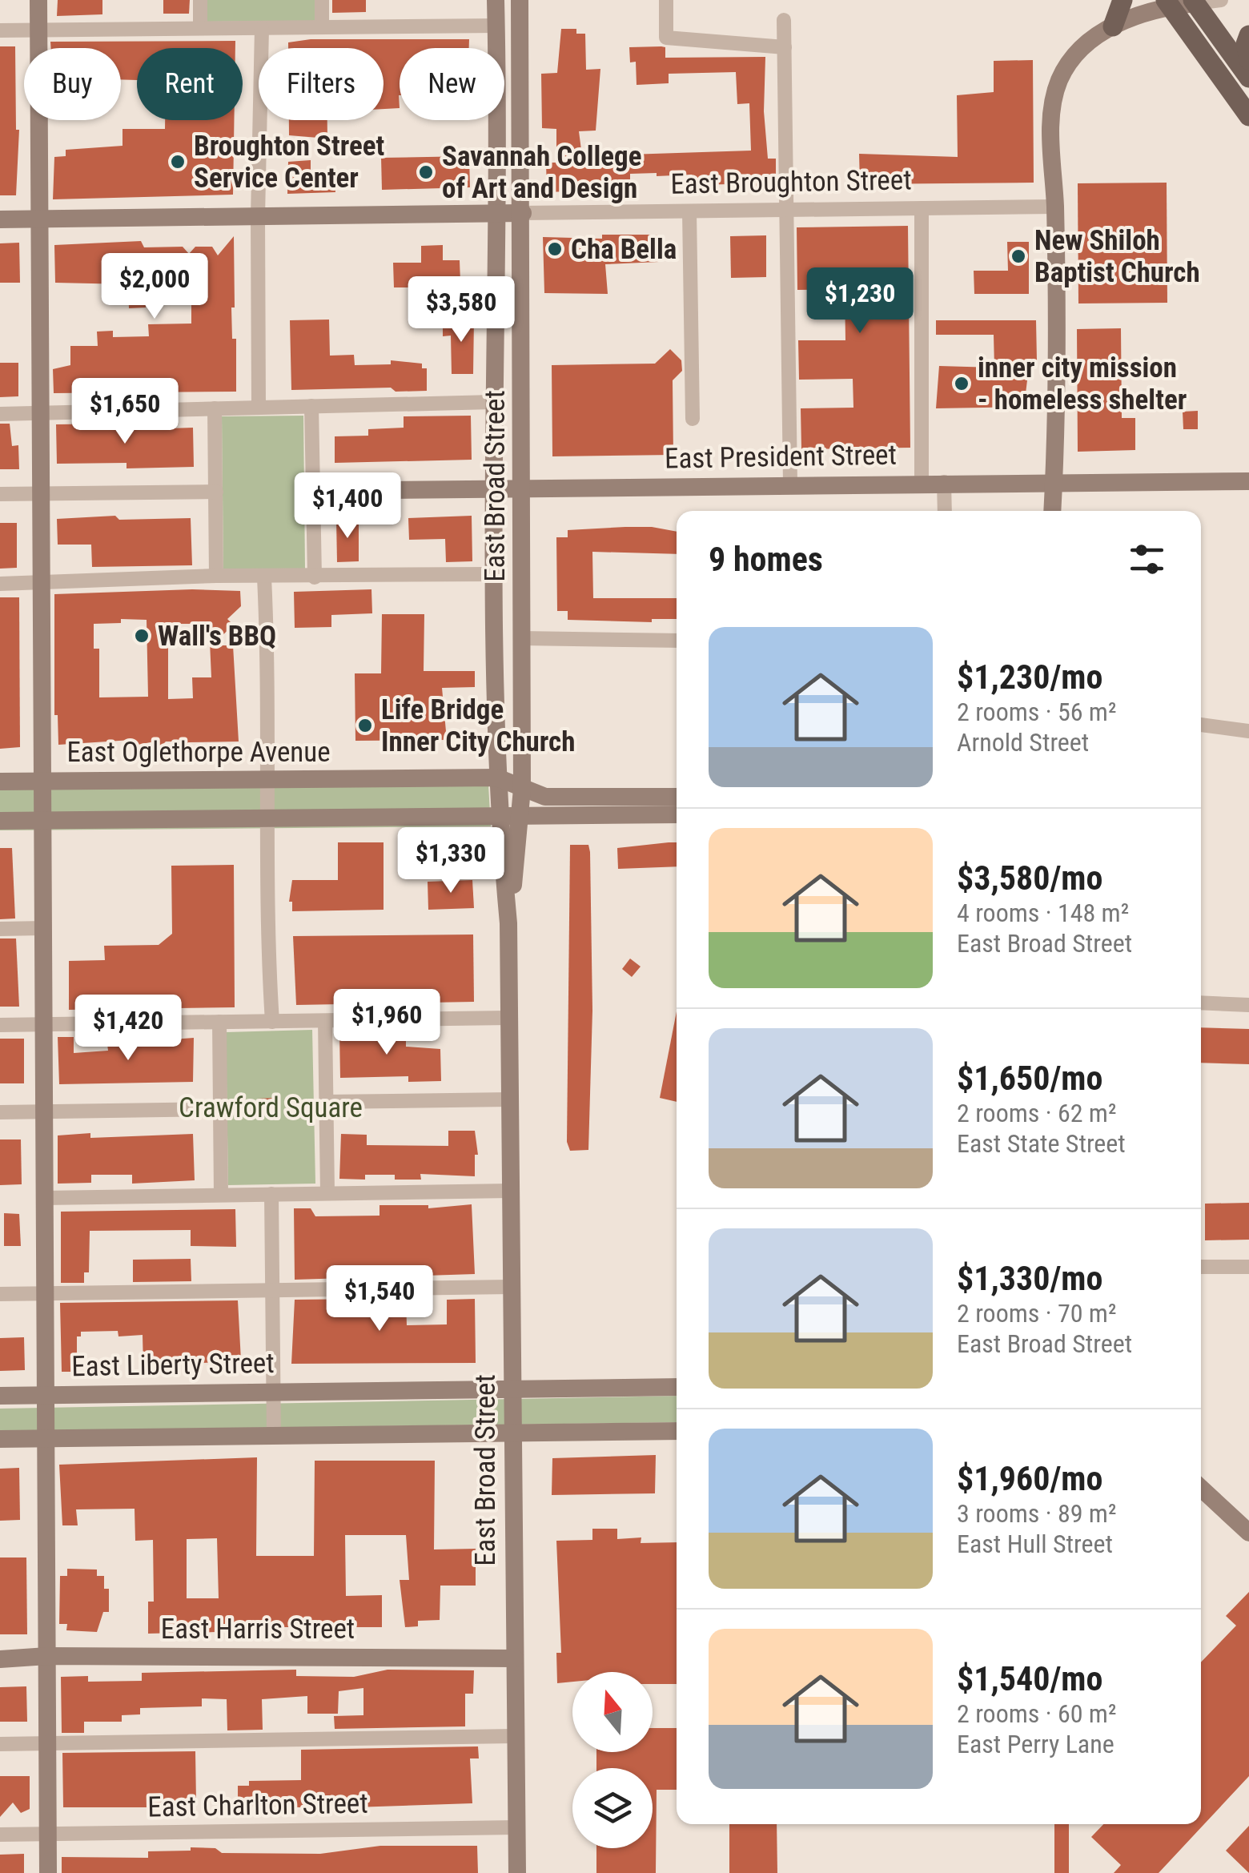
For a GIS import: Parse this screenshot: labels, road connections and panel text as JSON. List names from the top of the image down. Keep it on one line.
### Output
{"streets":{"main road":["East Broughton Street","East President Street","East Broad Street","East Oglethorpe Avenue","East Liberty Street","East Harris Street"],"street":["East Charlton Street"]},"crossings":[["East Broughton Street","East Broad Street"],["East President Street","East Broad Street"],["East Broad Street","East Oglethorpe Avenue"],["East Broad Street","East Liberty Street"],["East Broad Street","East Harris Street"],["East Broad Street","East Charlton Street"]],"parks":["Crawford Square"],"places":["Broughton Street Service Center","Savannah College of Art and Design","Cha Bella","New Shiloh Baptist Church","inner city mission - homeless shelter","Wall's BBQ","Life Bridge Inner City Church"],"north":"top","page":{"chip":["Buy","Rent","Filters","New"],"price":["$2,000","$1,230","$3,580","$1,650","$1,400","$1,330","$1,960","$1,420","$1,540"],"heading":"9 homes","list":[{"name":"$1,230/mo","note":"2 rooms · 56 m² · Arnold Street"},{"name":"$3,580/mo","note":"4 rooms · 148 m² · East Broad Street"},{"name":"$1,650/mo","note":"2 rooms · 62 m² · East State Street"},{"name":"$1,330/mo","note":"2 rooms · 70 m² · East Broad Street"},{"name":"$1,960/mo","note":"3 rooms · 89 m² · East Hull Street"},{"name":"$1,540/mo","note":"2 rooms · 60 m² · East Perry Lane"}]}}
